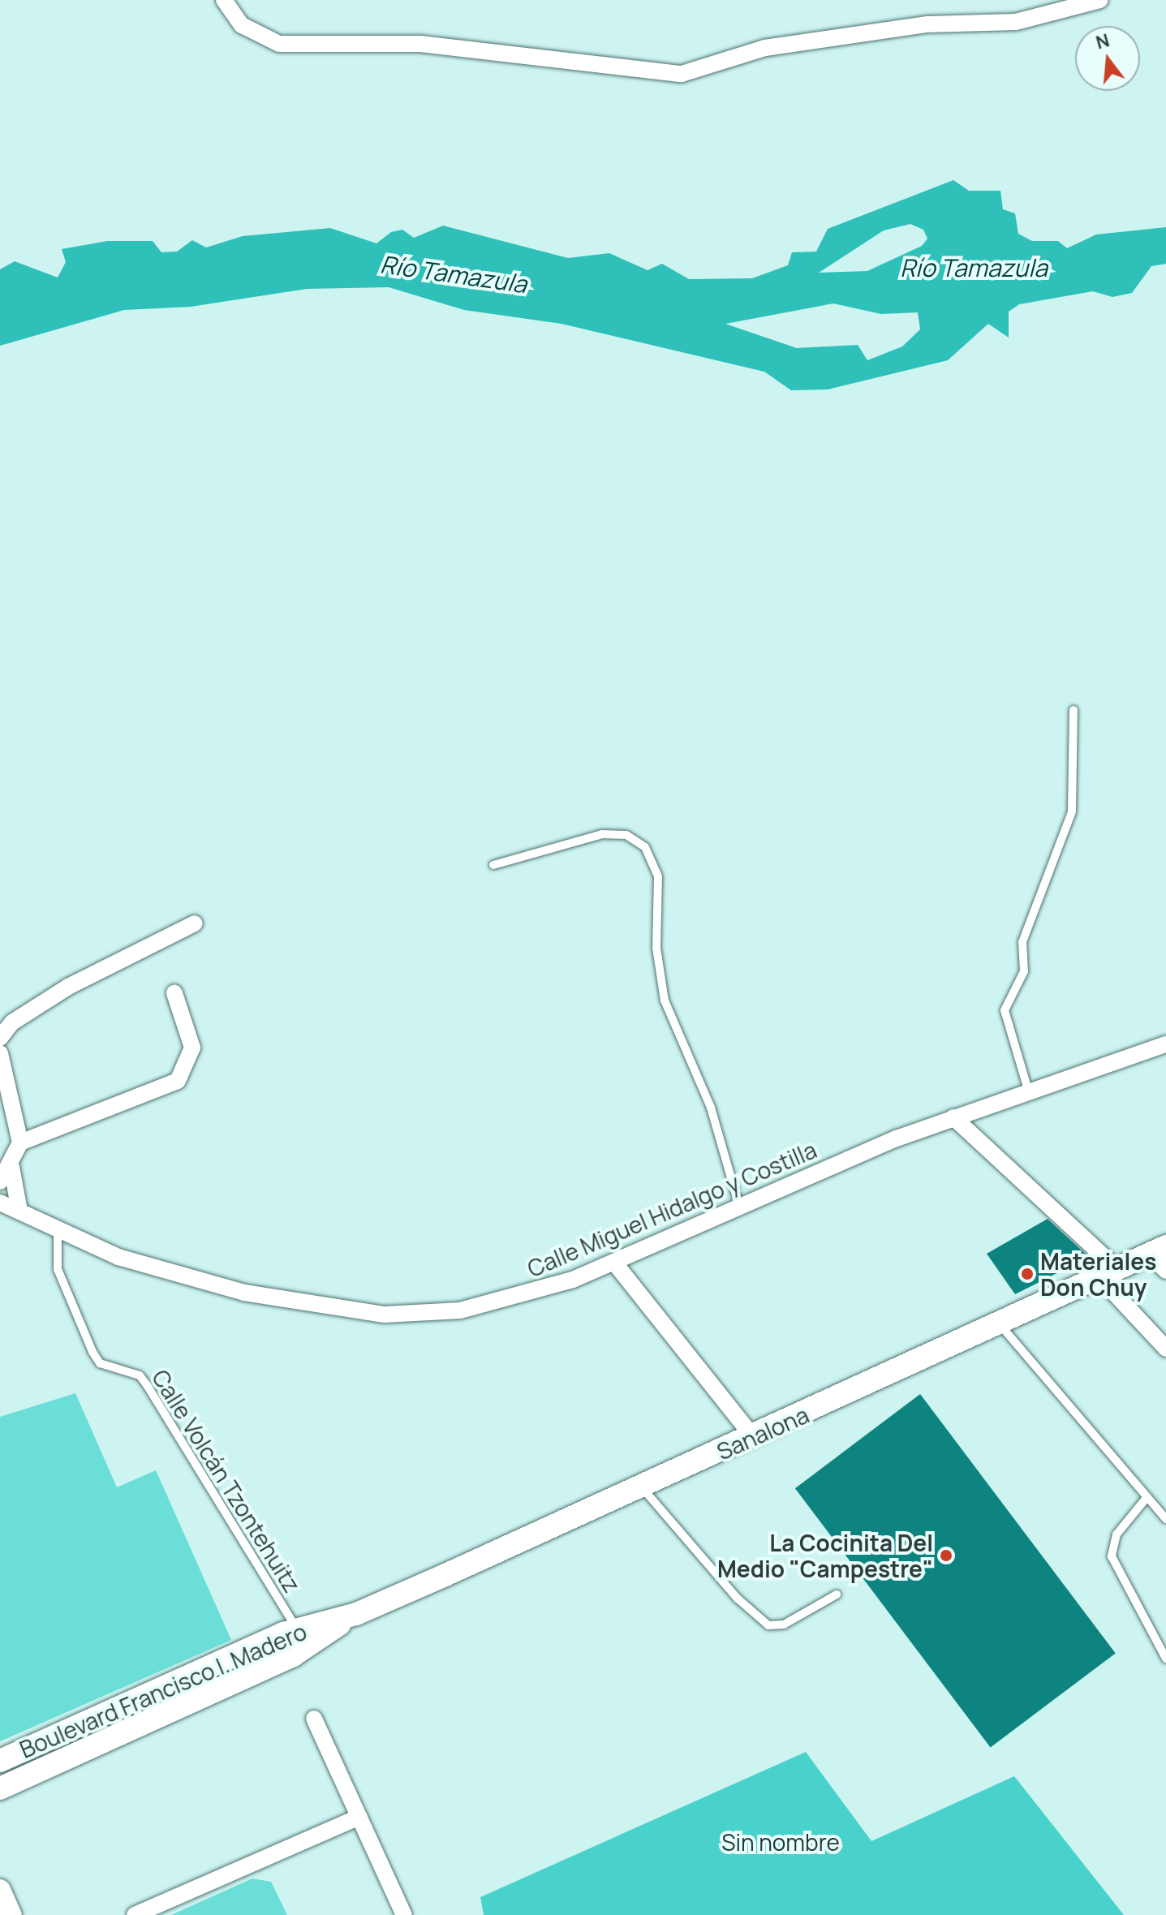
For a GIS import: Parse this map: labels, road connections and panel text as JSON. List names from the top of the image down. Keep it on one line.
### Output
{"streets":{"main road":["Sanalona","Boulevard Francisco I. Madero"],"street":["Calle Miguel Hidalgo y Costilla"],"lane":["Calle Volcán Tzontehuitz"]},"crossings":[["Calle Miguel Hidalgo y Costilla","Calle Volcán Tzontehuitz"],["Sanalona","Boulevard Francisco I. Madero"],["Calle Volcán Tzontehuitz","Boulevard Francisco I. Madero"]],"water":["Río Tamazula"],"parks":["Sin nombre"],"places":["Materiales Don Chuy","La Cocinita Del Medio \"Campestre\""],"north":"top"}
